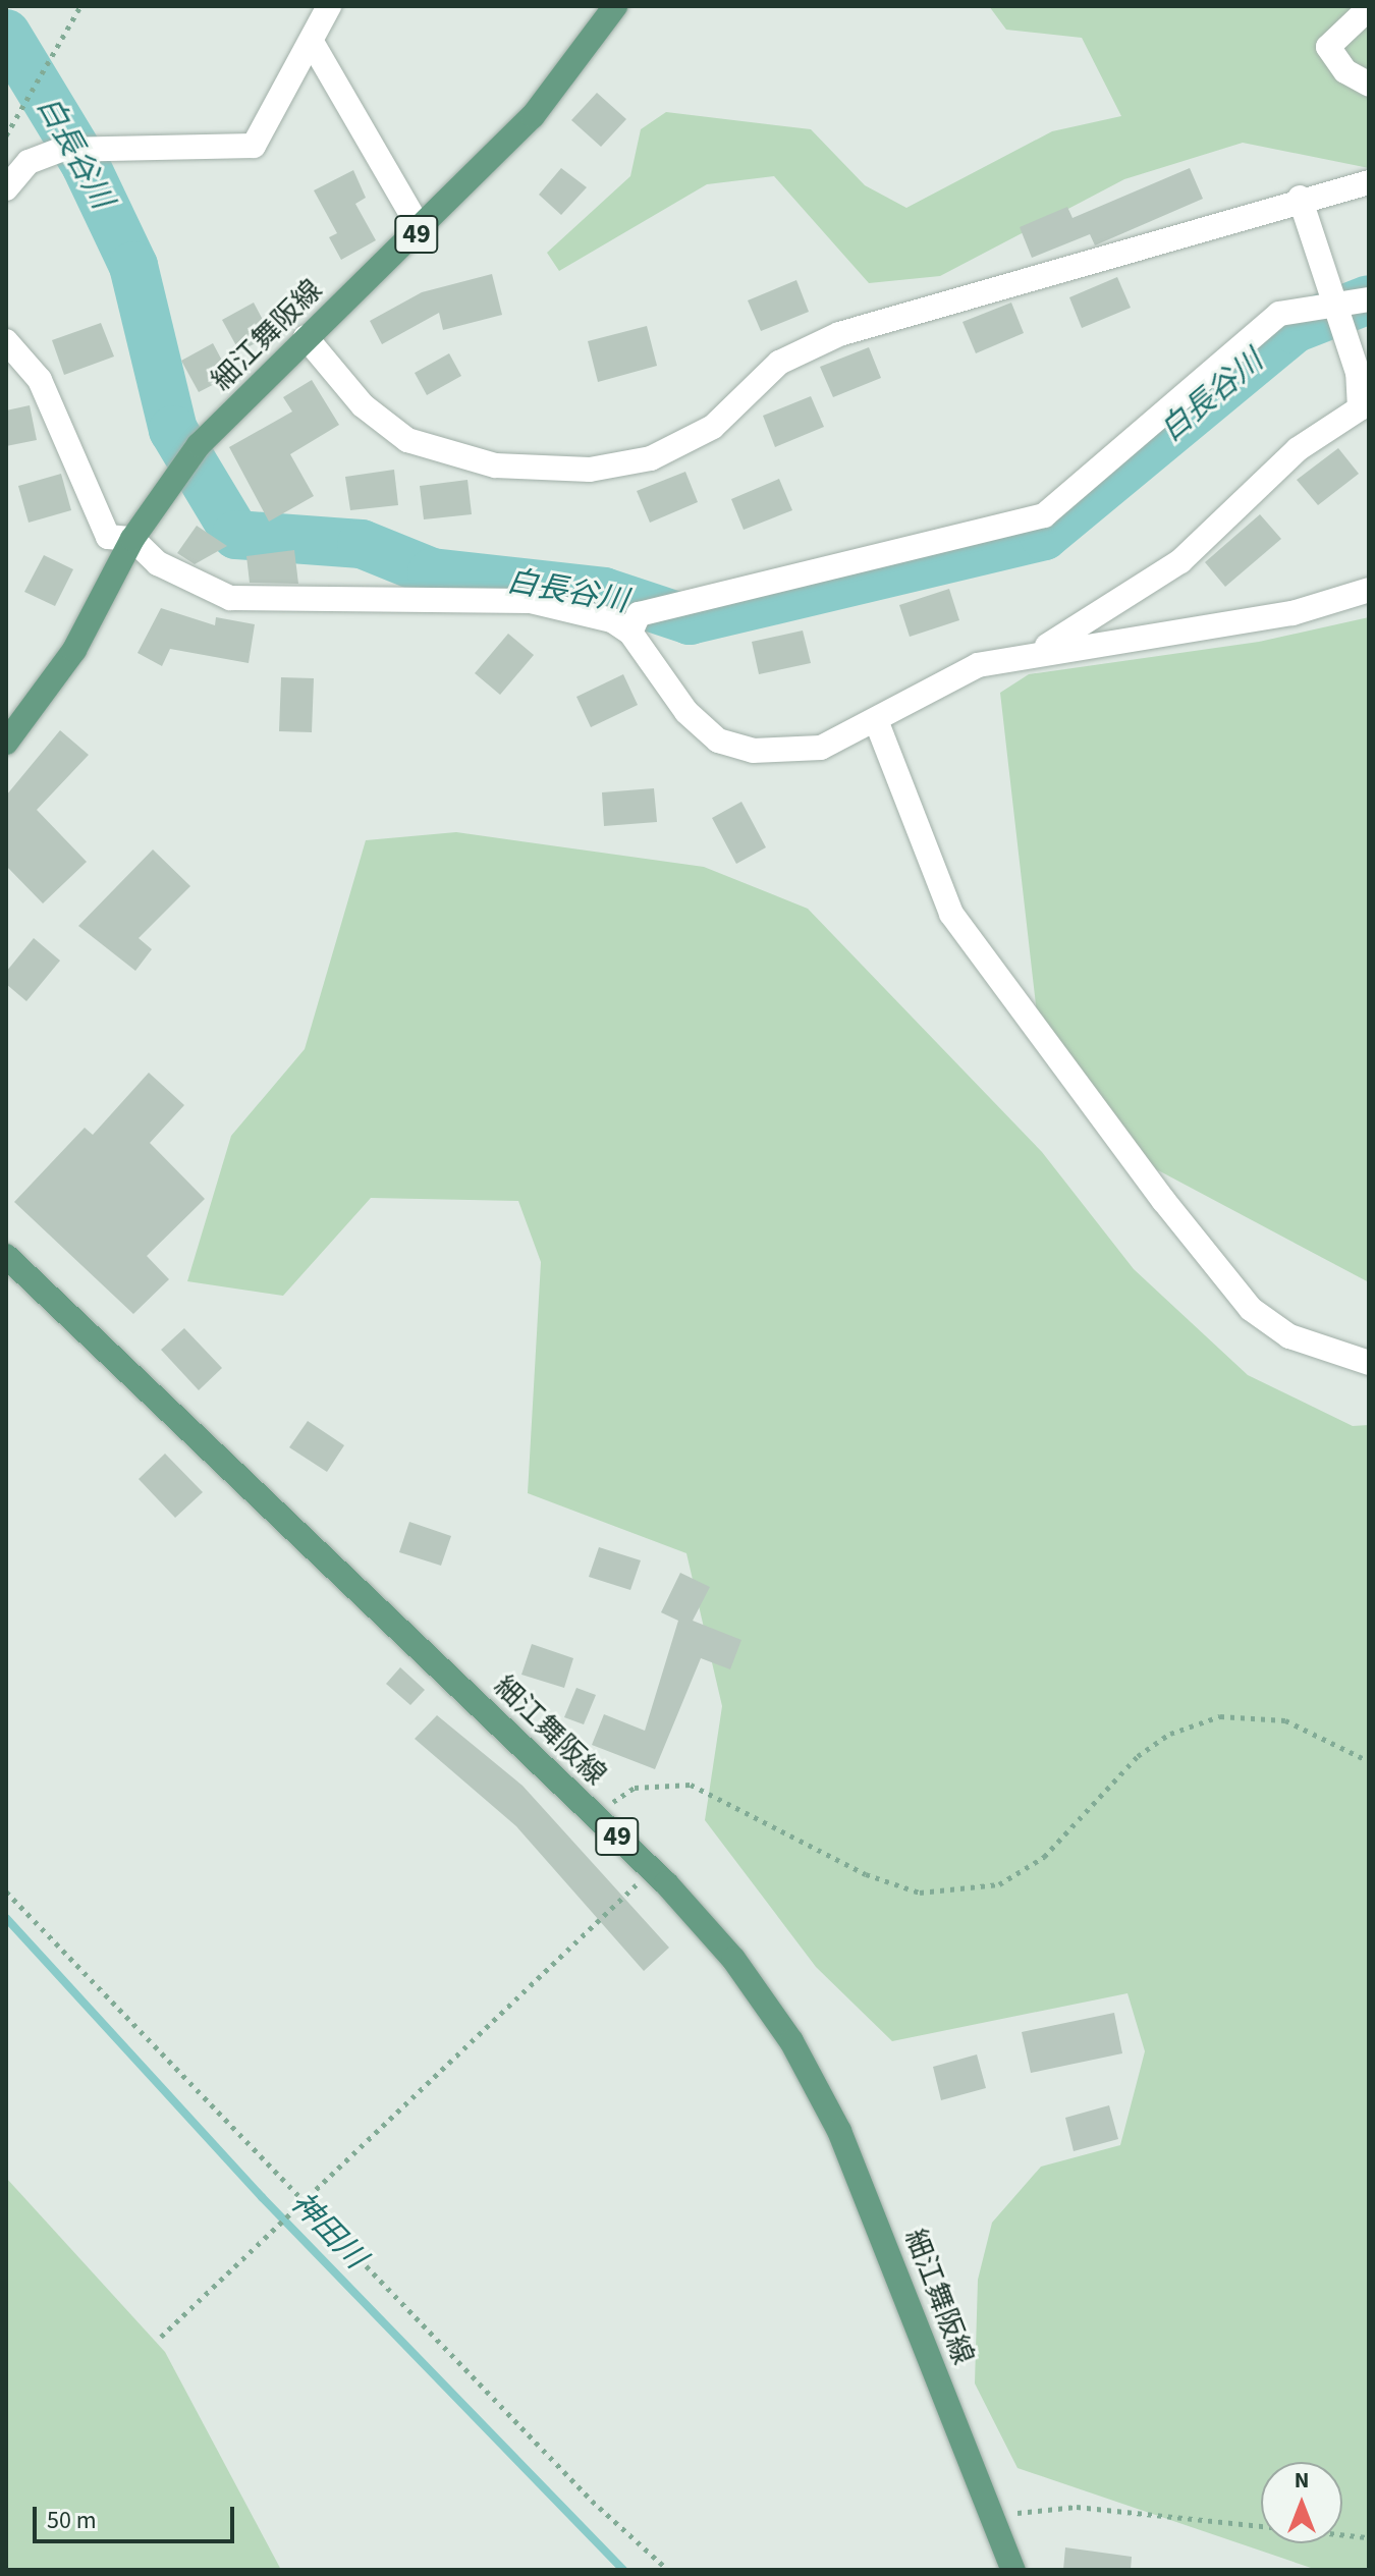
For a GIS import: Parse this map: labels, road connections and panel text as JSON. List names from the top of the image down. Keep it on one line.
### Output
{"streets":{"main road":["49","細江舞阪線"]},"water":["白長谷川","神田川"],"scale_bar":"50 m","north":"top"}
